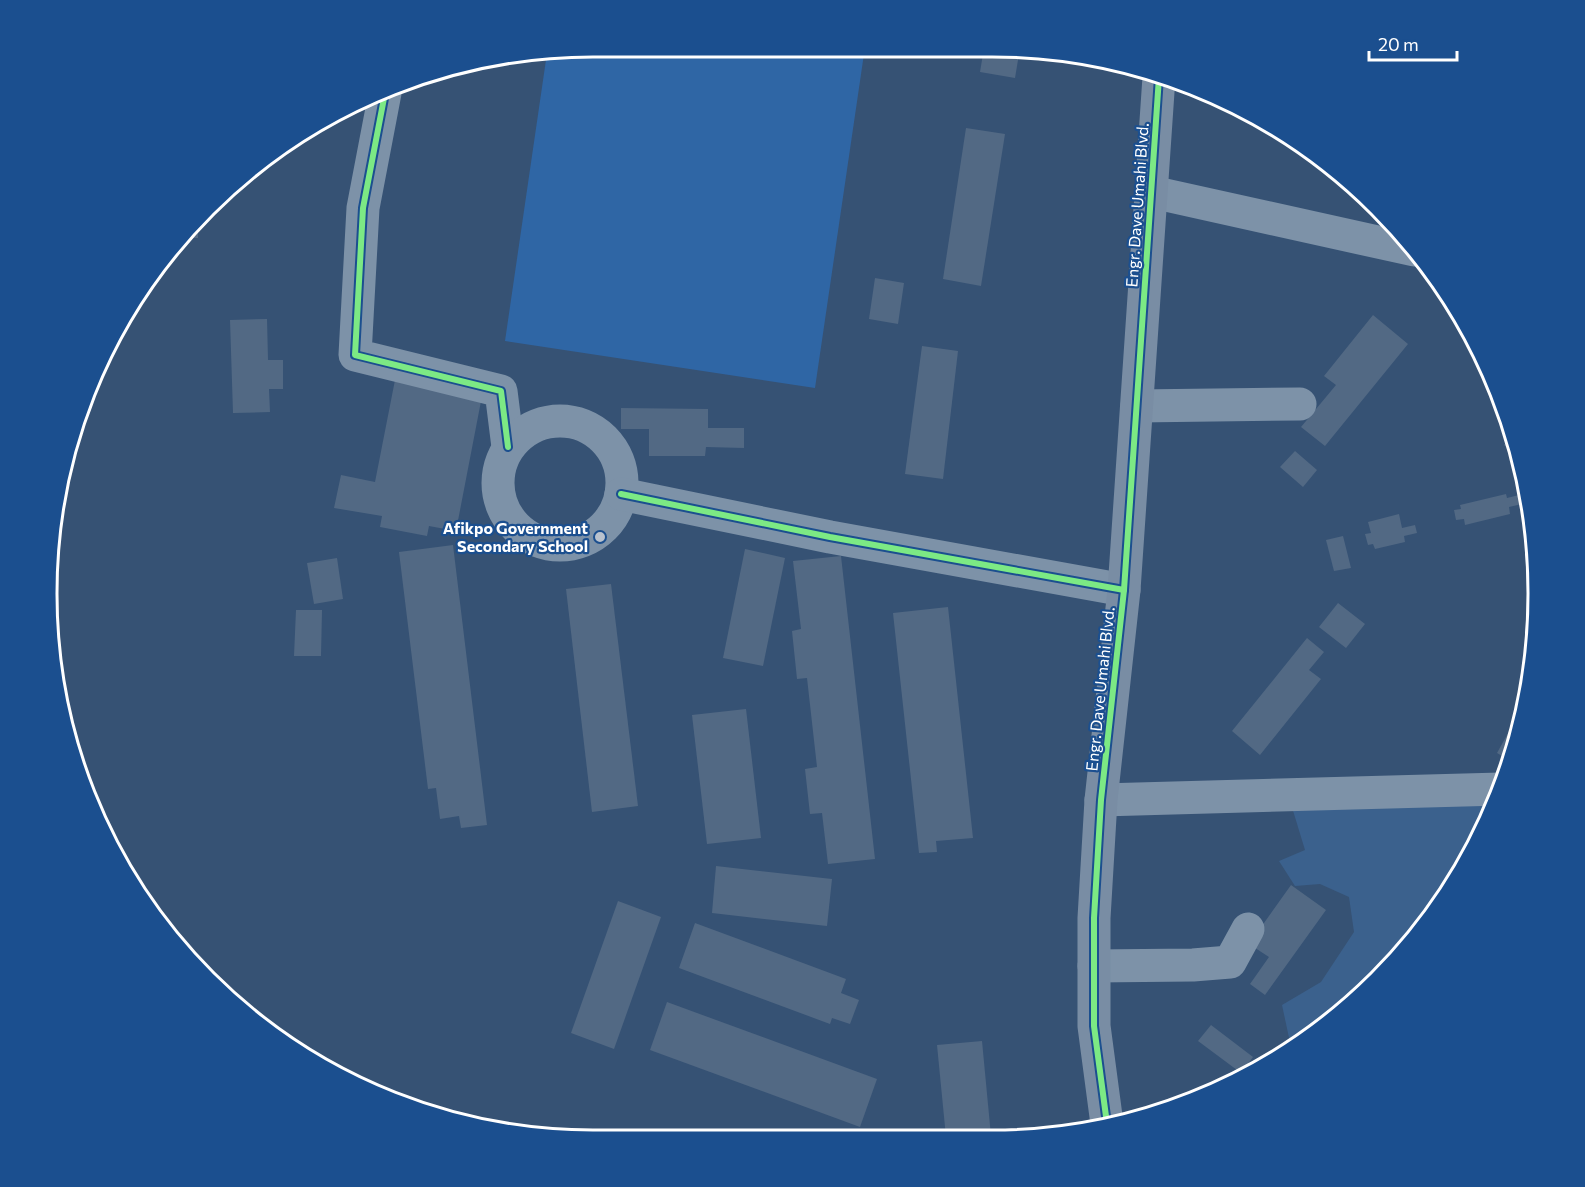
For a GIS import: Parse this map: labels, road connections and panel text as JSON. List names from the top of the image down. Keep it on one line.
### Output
{"streets":{"street":["Engr. Dave Umahi Blvd."]},"places":["Afikpo Government Secondary School"],"scale_bar":"20 m"}
